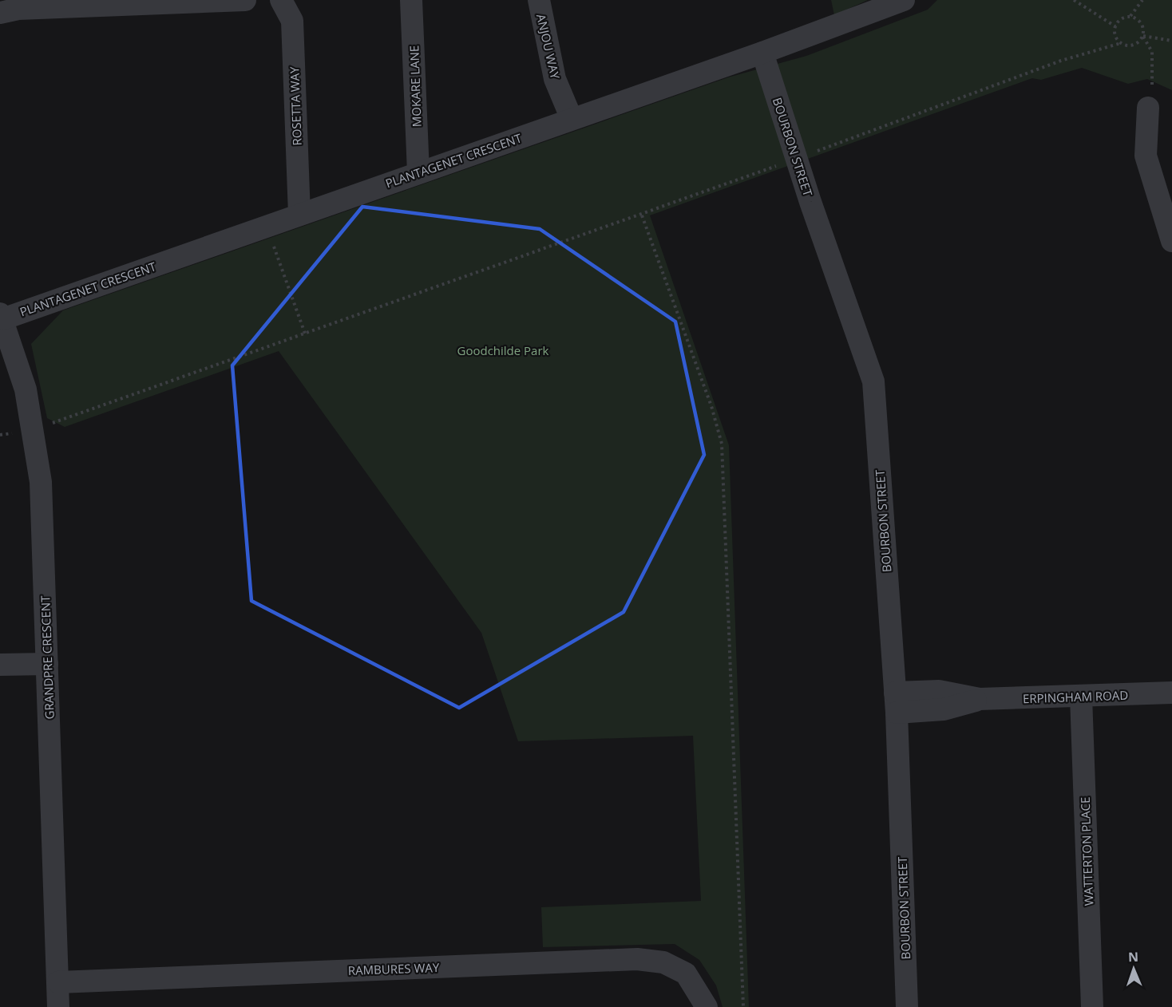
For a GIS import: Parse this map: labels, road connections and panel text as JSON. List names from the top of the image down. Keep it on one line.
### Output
{"streets":{"street":["ANJOU WAY","MOKARE LANE","ROSETTA WAY","BOURBON STREET","PLANTAGENET CRESCENT","GRANDPRE CRESCENT","ERPINGHAM ROAD","WATTERTON PLACE","RAMBURES WAY"]},"crossings":[["ANJOU WAY","PLANTAGENET CRESCENT"],["MOKARE LANE","PLANTAGENET CRESCENT"],["ROSETTA WAY","PLANTAGENET CRESCENT"],["BOURBON STREET","PLANTAGENET CRESCENT"],["BOURBON STREET","ERPINGHAM ROAD"],["PLANTAGENET CRESCENT","GRANDPRE CRESCENT"],["GRANDPRE CRESCENT","RAMBURES WAY"],["ERPINGHAM ROAD","WATTERTON PLACE"]],"parks":["Goodchilde Park"],"north":"top"}
